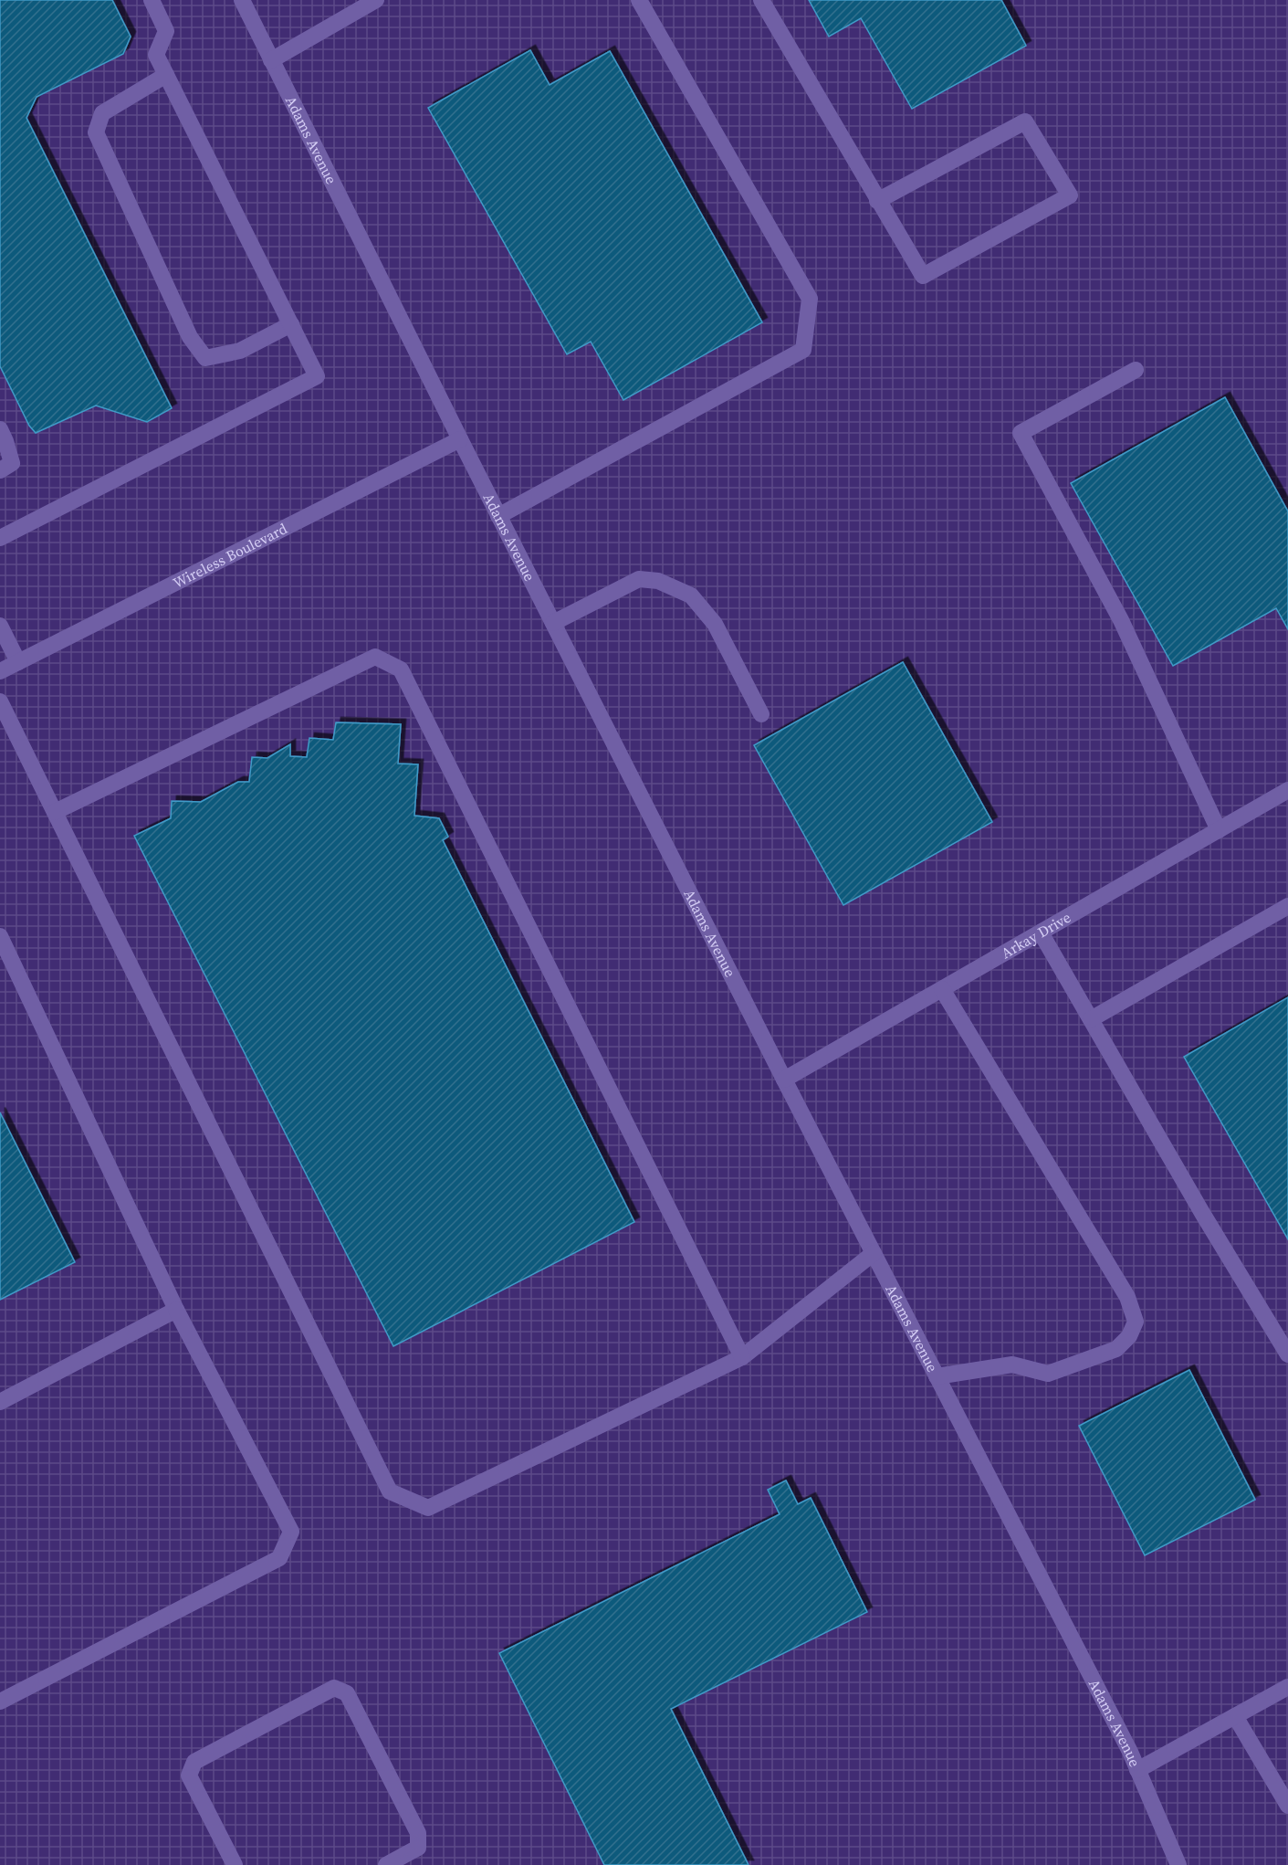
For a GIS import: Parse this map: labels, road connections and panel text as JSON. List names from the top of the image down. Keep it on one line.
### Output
{"streets":{"street":["Adams Avenue","Wireless Boulevard","Arkay Drive"]},"crossings":[["Adams Avenue","Wireless Boulevard"],["Adams Avenue","Arkay Drive"]]}
